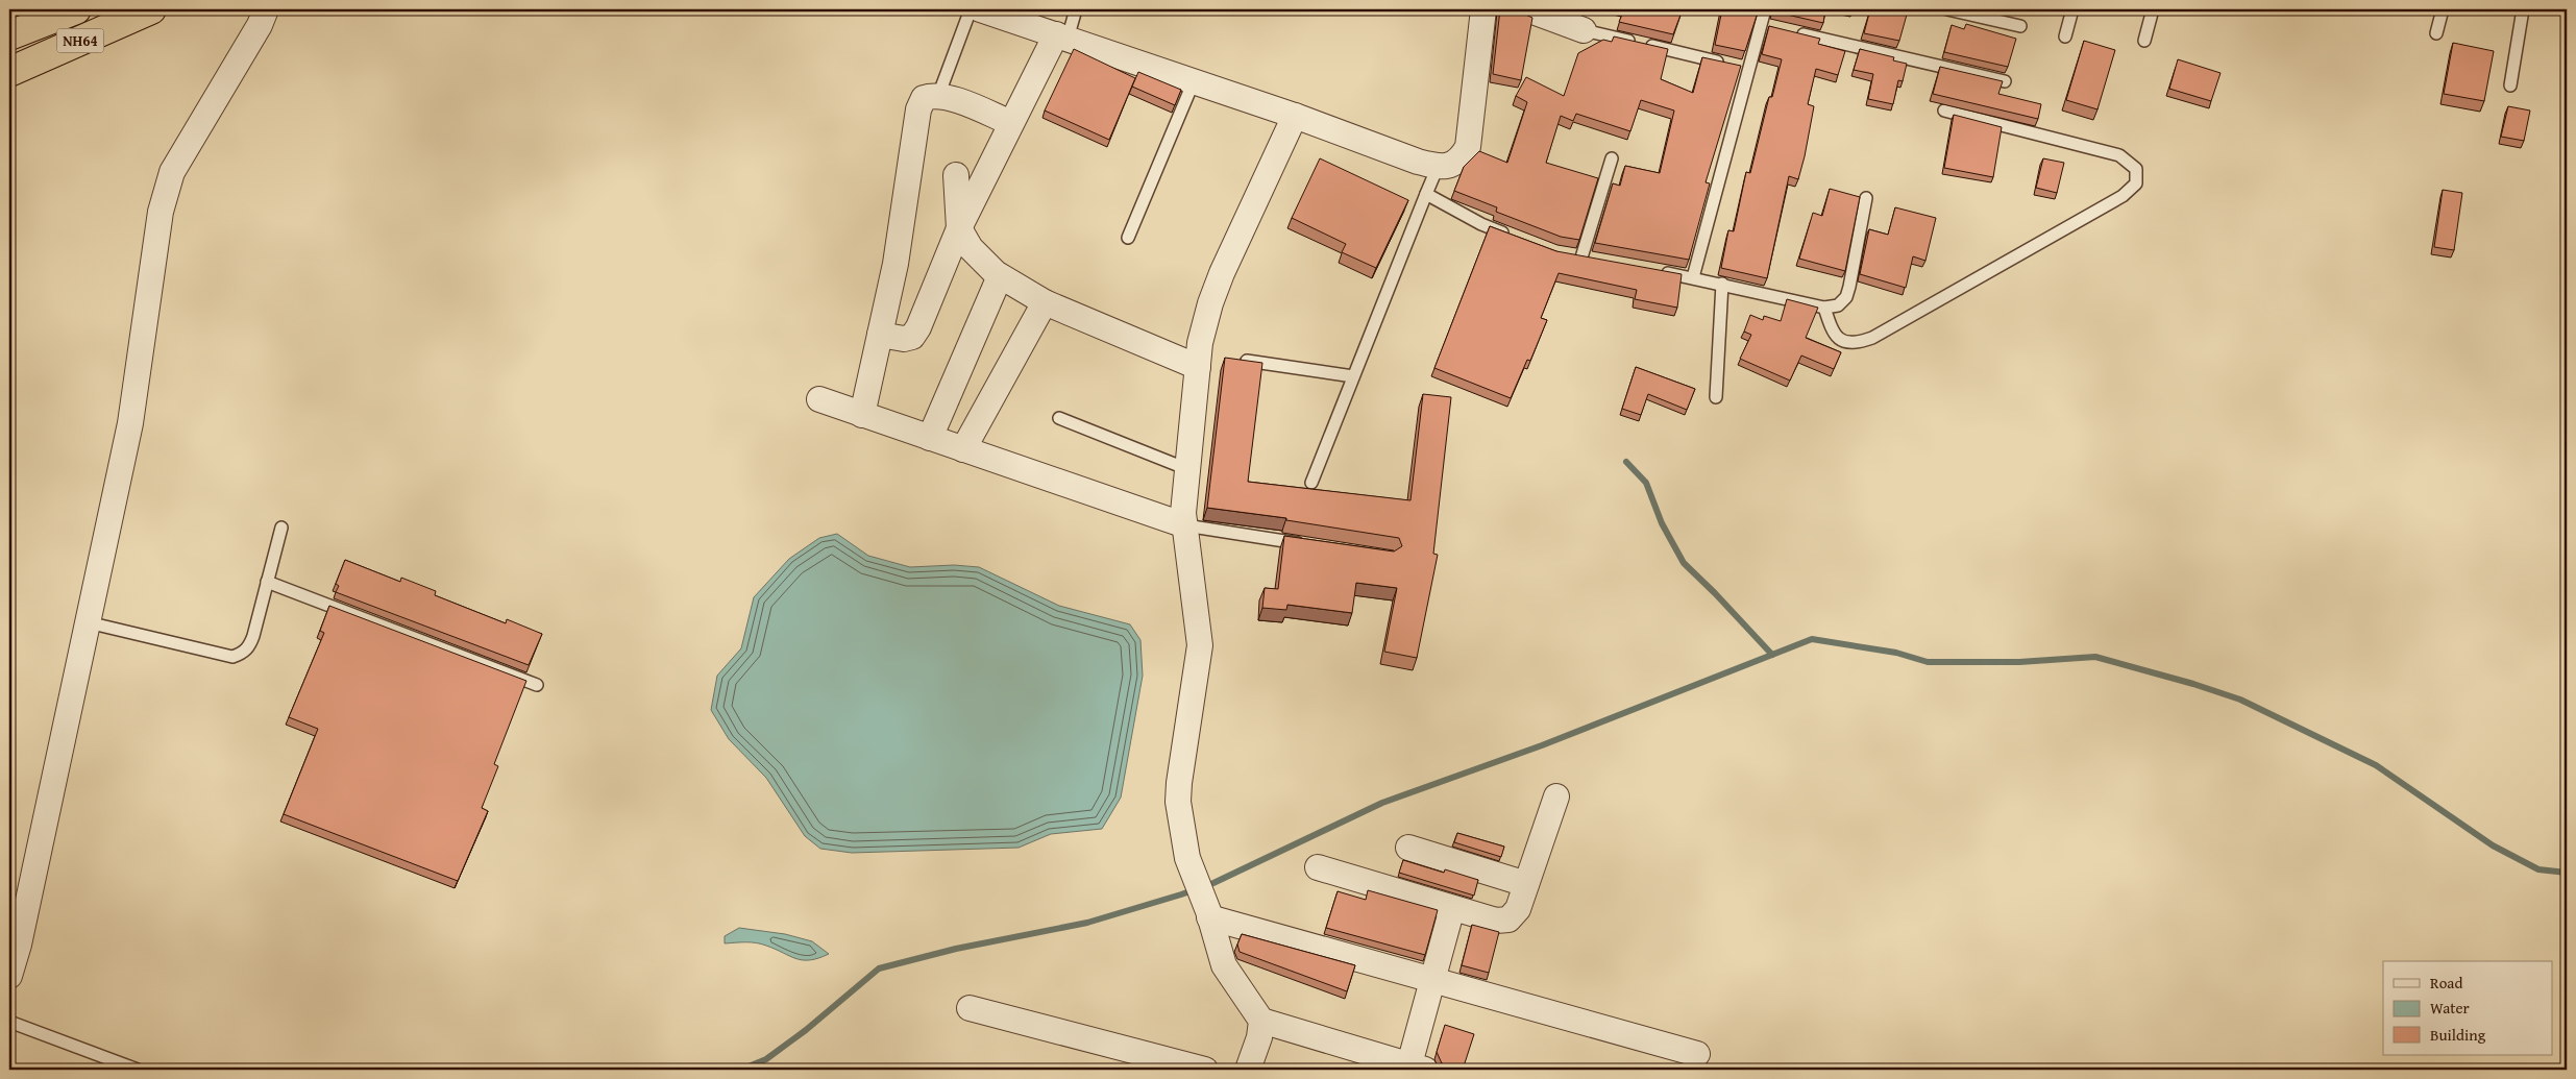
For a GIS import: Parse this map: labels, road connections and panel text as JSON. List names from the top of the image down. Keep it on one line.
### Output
{"streets":{"highway":["NH64"]},"legend":["Road","Water","Building"]}
